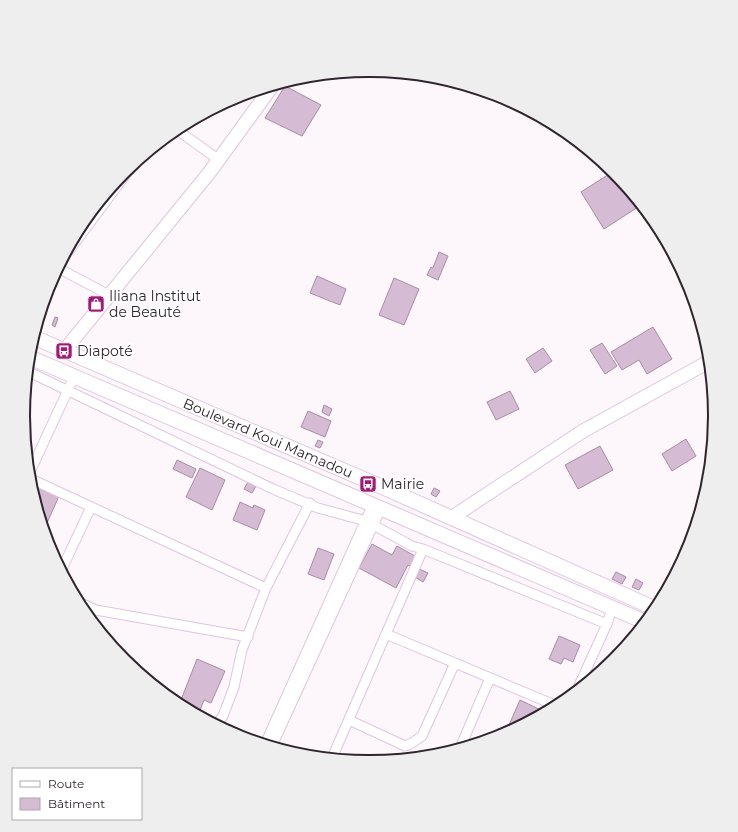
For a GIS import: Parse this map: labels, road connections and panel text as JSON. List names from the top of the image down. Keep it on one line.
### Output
{"streets":{"main road":["Boulevard Koui Mamadou"]},"places":{"shop":["Iliana Institut de Beauté"],"bus stop":["Diapoté","Mairie"]},"legend":["Route","Bâtiment"]}
